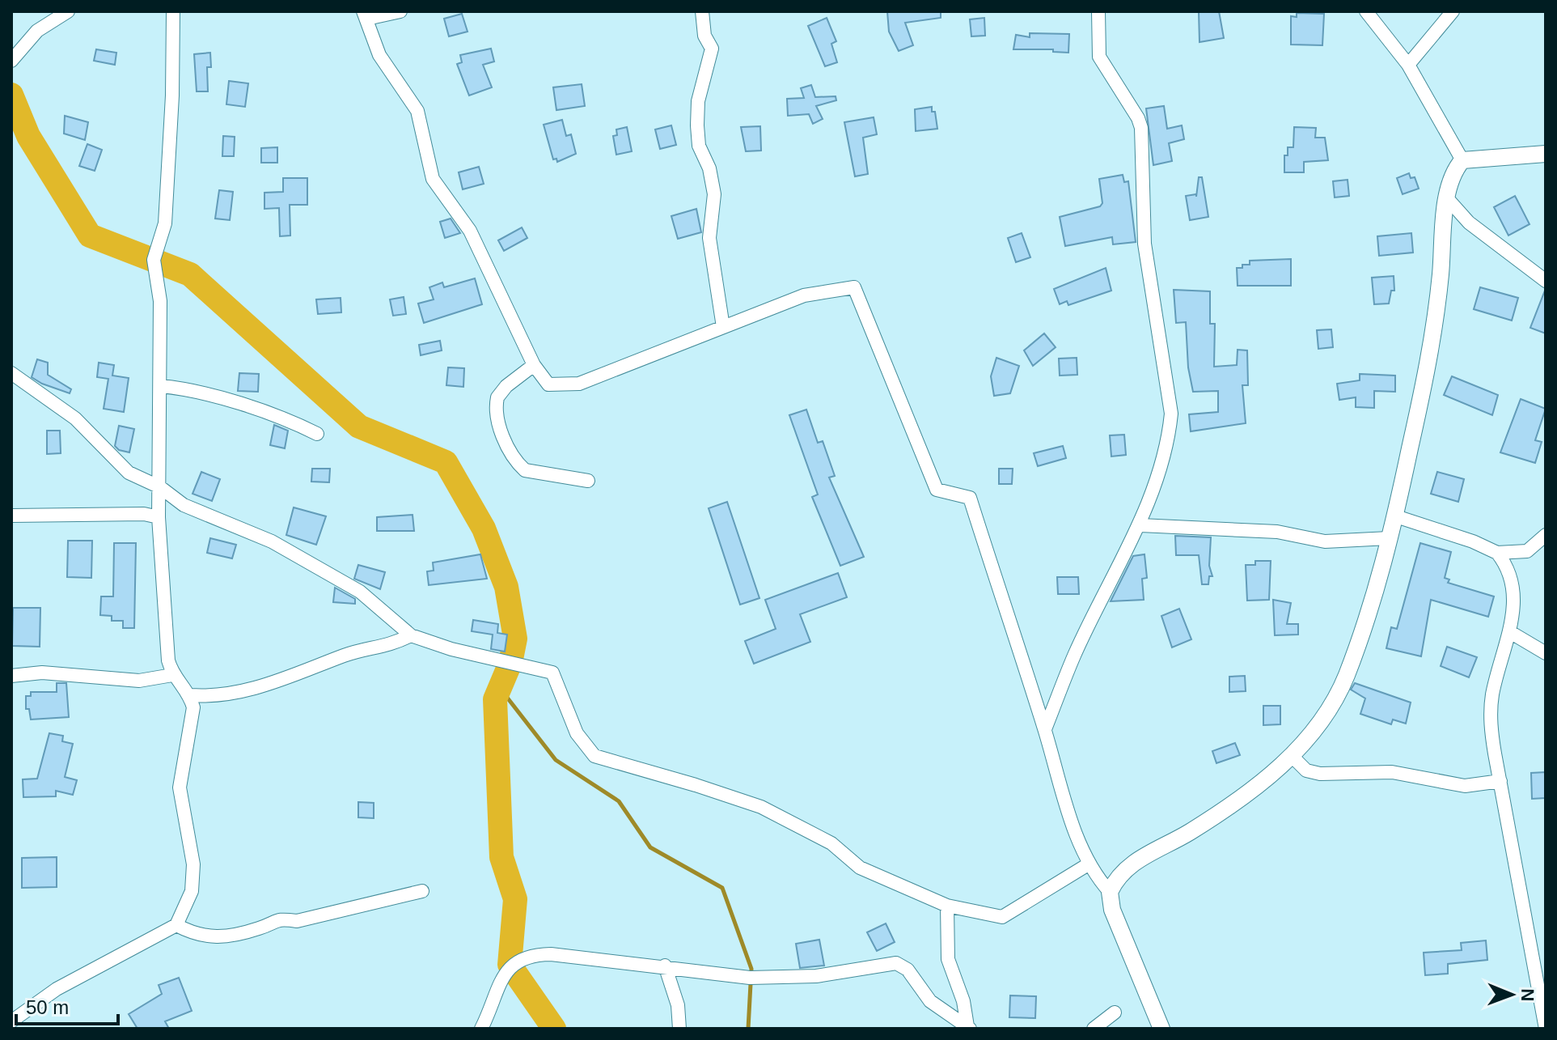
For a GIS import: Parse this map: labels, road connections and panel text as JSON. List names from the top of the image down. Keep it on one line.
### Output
{"scale_bar":"50 m","north":"right"}
